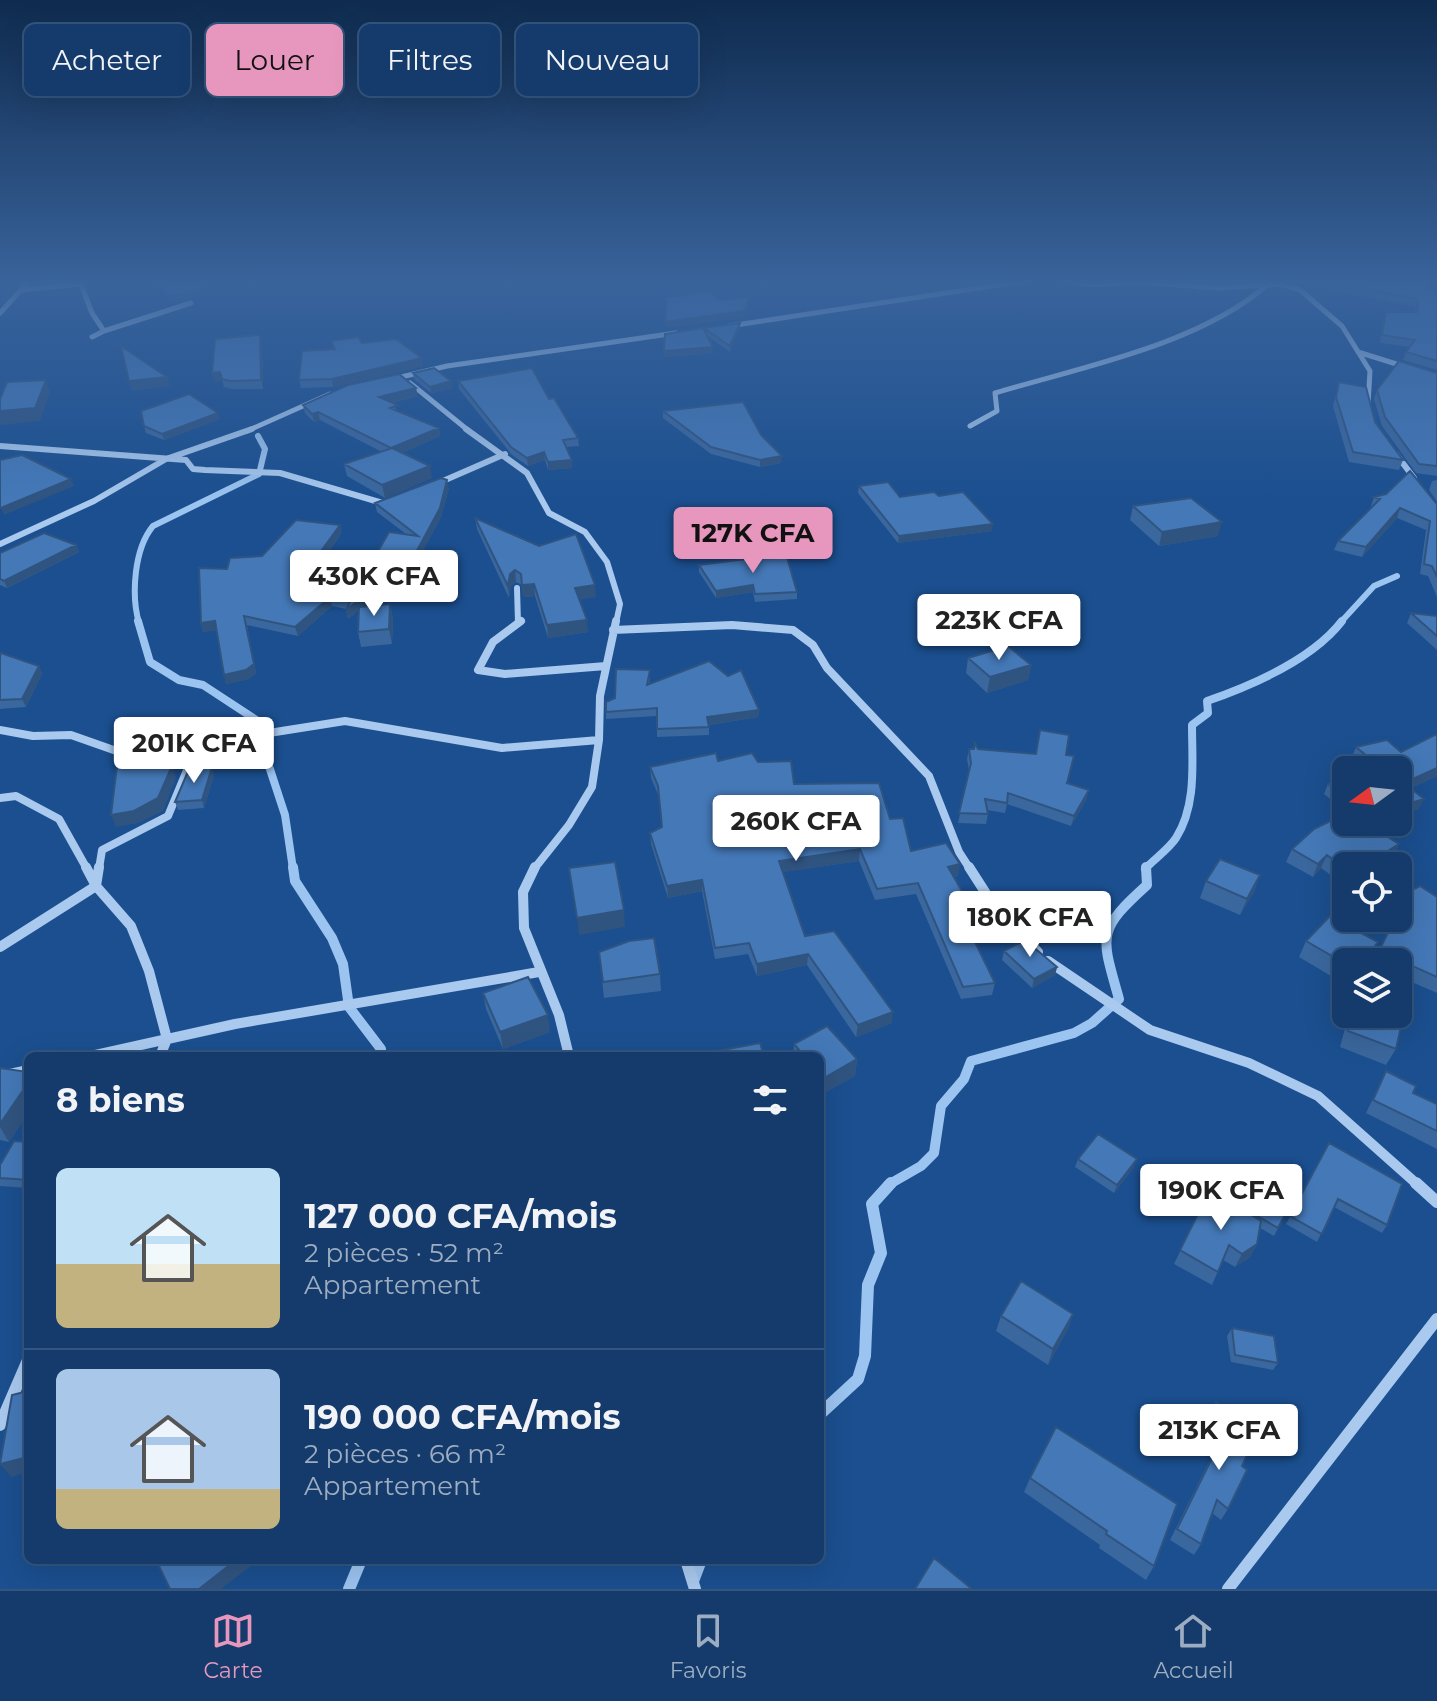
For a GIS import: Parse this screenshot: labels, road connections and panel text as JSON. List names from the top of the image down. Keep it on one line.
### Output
{"north":"left","page":{"chip":["Acheter","Louer","Filtres","Nouveau"],"price":["127K CFA","430K CFA","223K CFA","201K CFA","260K CFA","180K CFA","190K CFA","213K CFA"],"heading":"8 biens","list":[{"name":"127 000 CFA/mois","note":"2 pièces · 52 m² · Appartement"},{"name":"190 000 CFA/mois","note":"2 pièces · 66 m² · Appartement"}],"tabs":["Carte","Favoris","Accueil"]}}
